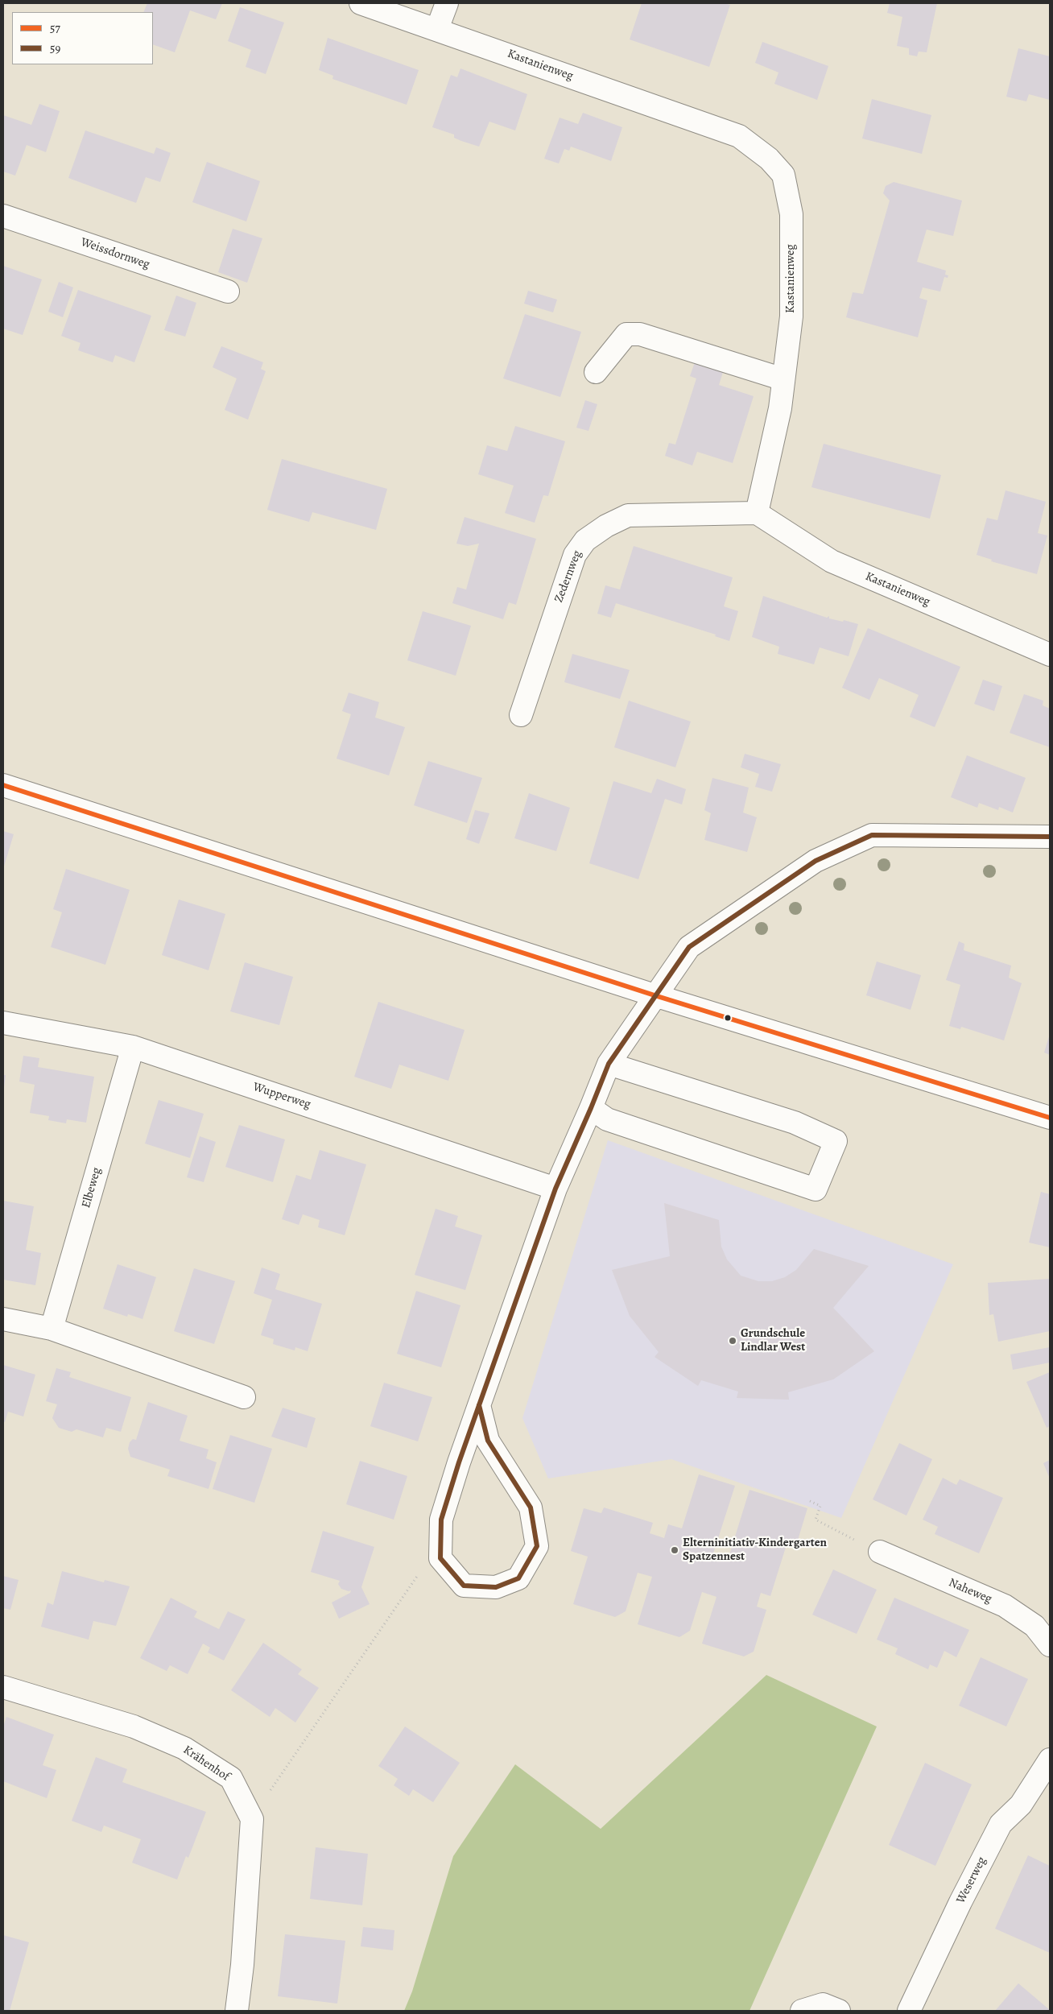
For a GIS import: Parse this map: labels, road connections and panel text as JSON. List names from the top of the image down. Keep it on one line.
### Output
{"streets":{"street":["Kastanienweg","Weissdornweg","Zedernweg","Wupperweg","Elbeweg","Naheweg","Krähenhof","Weserweg"]},"crossings":[["Kastanienweg","Zedernweg"],["Wupperweg","Elbeweg"]],"places":["Grundschule Lindlar West","Elterninitiativ-Kindergarten Spatzennest"],"lines":["transit line 57","transit line 59"],"legend":["57","59"]}
